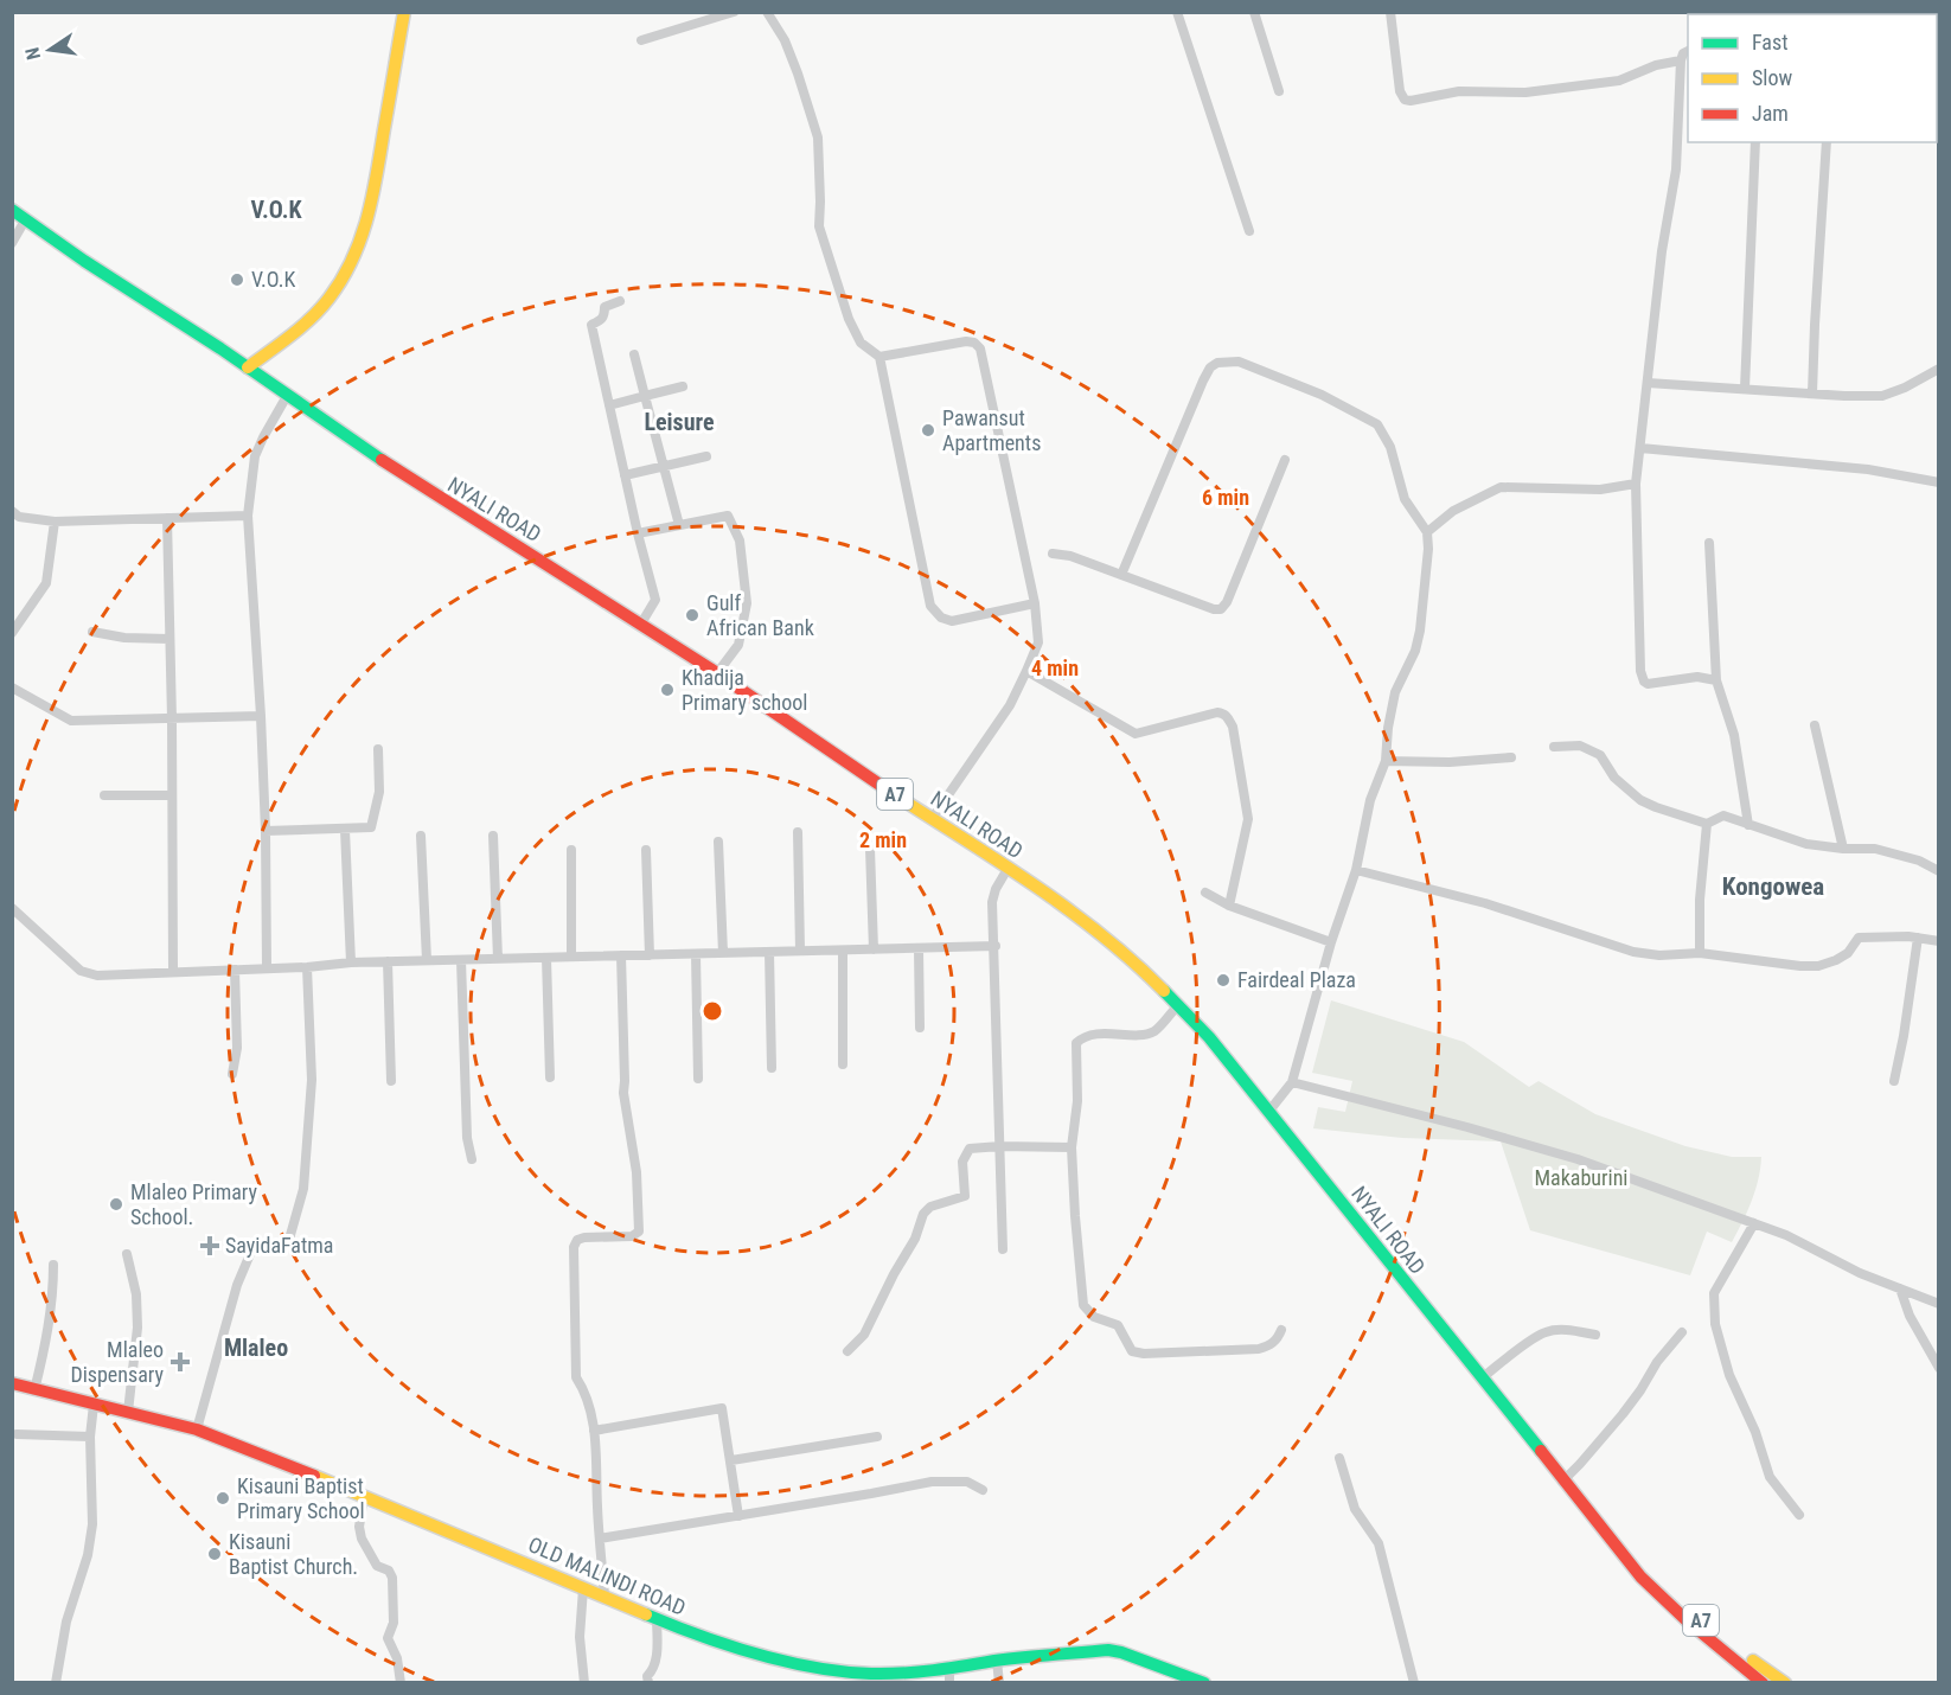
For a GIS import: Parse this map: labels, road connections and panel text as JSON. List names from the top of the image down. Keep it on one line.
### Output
{"streets":{"main road":["NYALI ROAD","A7","OLD MALINDI ROAD"]},"districts":["V.O.K","Leisure","Kongowea","Mlaleo"],"parks":["Makaburini"],"places":{"other":["V.O.K","Pawansut Apartments","Gulf African Bank","Khadija Primary school","Fairdeal Plaza","Mlaleo Primary School.","Kisauni Baptist Primary School","Kisauni Baptist Church."],"health":["SayidaFatma","Mlaleo Dispensary"]},"legend":["Fast","Slow","Jam"],"north":"left","rings":["6 min","4 min","2 min"]}
